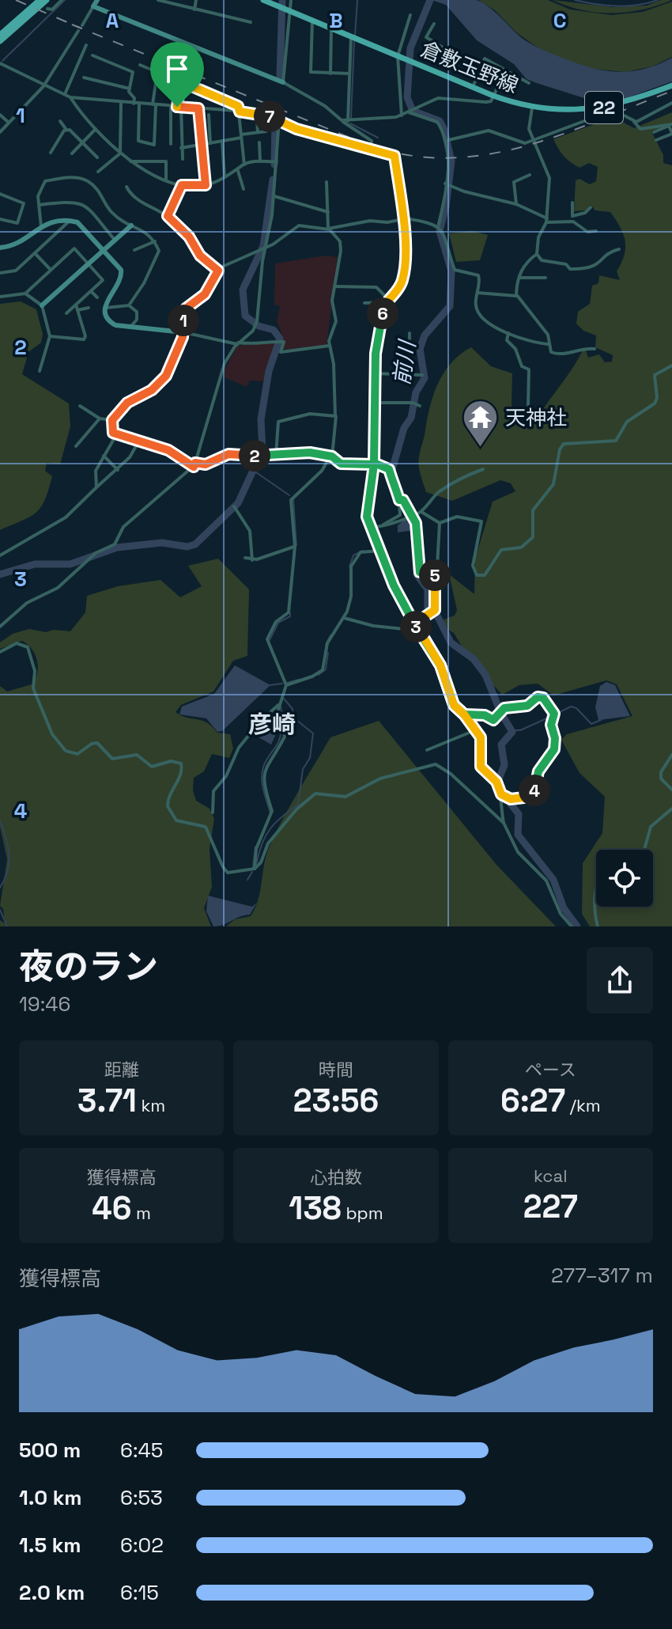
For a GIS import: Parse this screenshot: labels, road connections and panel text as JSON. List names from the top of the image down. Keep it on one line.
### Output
{"streets":{"main road":["倉敷玉野線","22"]},"districts":["彦崎"],"water":["前川"],"places":{"temple":["天神社"]},"page":{"pins":["7","6","1","2","5","3","4"],"heading":["夜のラン","19:46"],"stats":[["距離","3.71 km"],["時間","23:56"],["ペース","6:27 /km"],["獲得標高","46 m"],["心拍数","138 bpm"],["kcal","227"]],"chart":["獲得標高","277–317 m"],"list":[{"name":"500 m","note":"6:45"},{"name":"1.0 km","note":"6:53"},{"name":"1.5 km","note":"6:02"},{"name":"2.0 km","note":"6:15"}]},"grid":{"columns":["A","B","C"],"rows":["1","2","3","4"]}}
